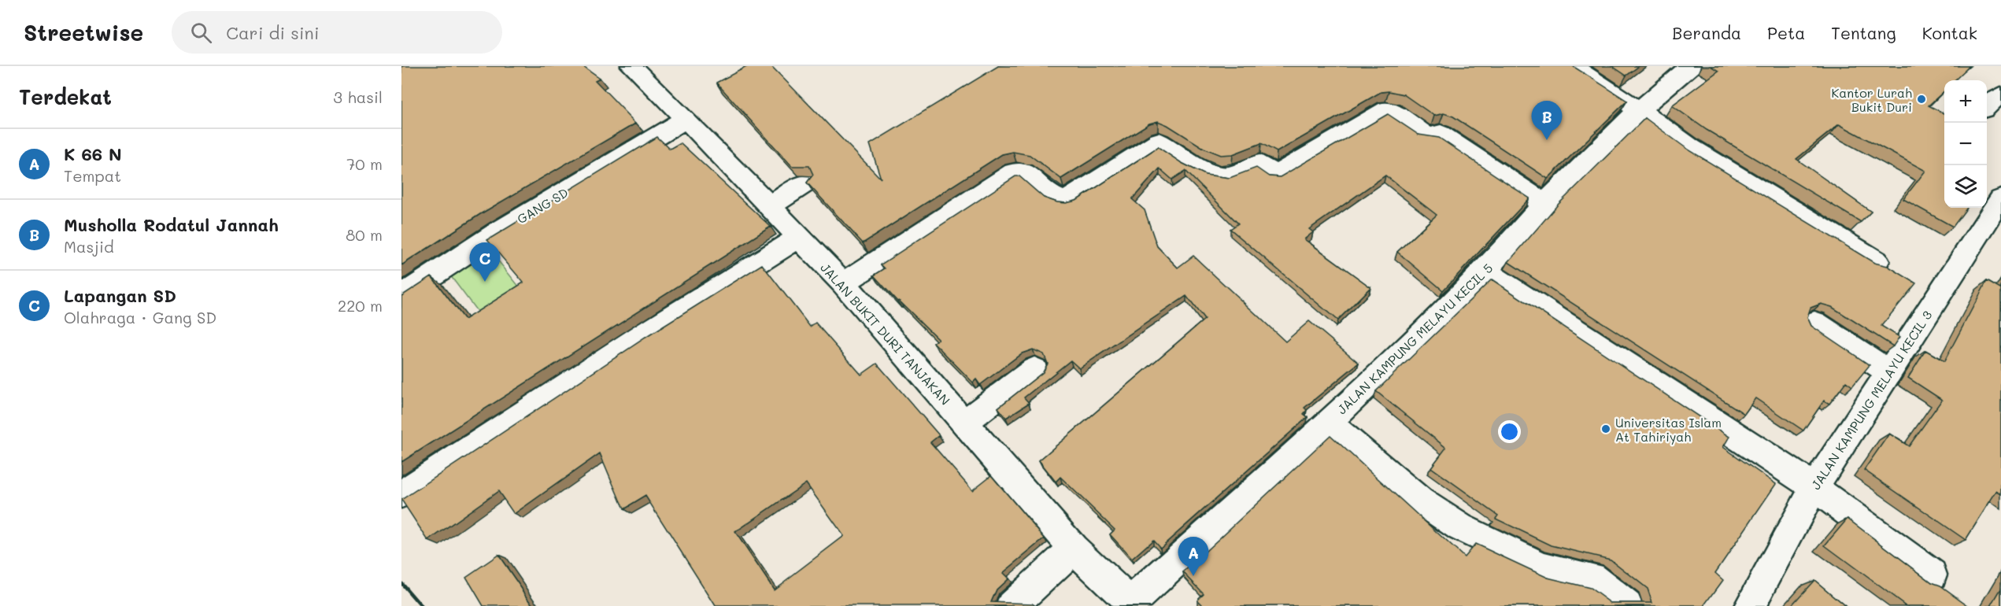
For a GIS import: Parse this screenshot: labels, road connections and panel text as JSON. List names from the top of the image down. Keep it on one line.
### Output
{"streets":{"street":["GANG SD","JALAN BUKIT DURI TANJAKAN","JALAN KAMPUNG MELAYU KECIL 5","JALAN KAMPUNG MELAYU KECIL 3"]},"crossings":[["GANG SD","JALAN BUKIT DURI TANJAKAN"],["JALAN BUKIT DURI TANJAKAN","JALAN KAMPUNG MELAYU KECIL 5"]],"places":["Kantor Lurah Bukit Duri","Universitas Islam At Tahiriyah"],"page":{"header":"Streetwise","search":"Cari di sini","nav":["Beranda","Peta","Tentang","Kontak"],"heading":["Terdekat","3 hasil"],"map_buttons":["+","−"],"pins":["B","C","A"],"list":[{"mark":"A","name":"K 66 N","note":"Tempat","value":"70 m"},{"mark":"B","name":"Musholla Rodatul Jannah","note":"Masjid","value":"80 m"},{"mark":"C","name":"Lapangan SD","note":"Olahraga · Gang SD","value":"220 m"}]}}
